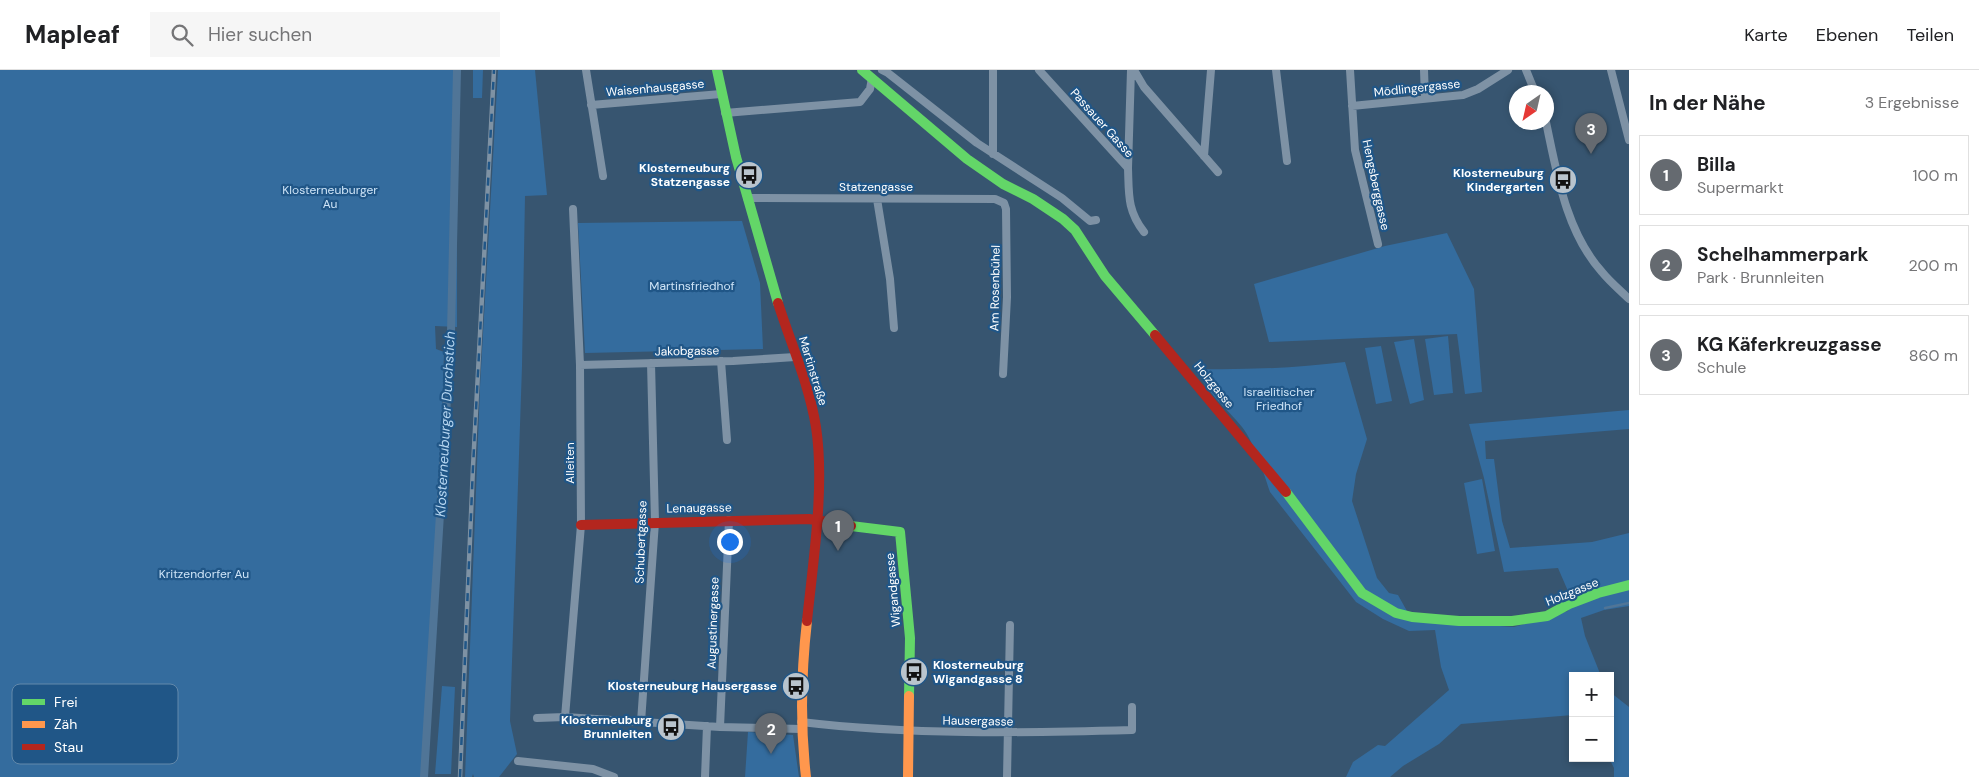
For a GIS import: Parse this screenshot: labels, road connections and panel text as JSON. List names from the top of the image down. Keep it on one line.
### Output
{"streets":{"street":["Waisenhausgasse","Mödlingergasse","Passauer Gasse","Hengsberggasse","Statzengasse","Am Rosenbühel","Jakobgasse","Martinstraße","Holzgasse","Alleiten","Lenaugasse","Schubertgasse","Wigandgasse","Augustinergasse","Hausergasse"]},"crossings":[["Waisenhausgasse","Martinstraße"],["Mödlingergasse","Hengsberggasse"],["Statzengasse","Am Rosenbühel"],["Statzengasse","Martinstraße"],["Jakobgasse","Martinstraße"],["Jakobgasse","Alleiten"],["Jakobgasse","Schubertgasse"],["Martinstraße","Lenaugasse"],["Martinstraße","Wigandgasse"],["Martinstraße","Hausergasse"],["Alleiten","Lenaugasse"],["Alleiten","Hausergasse"],["Lenaugasse","Schubertgasse"],["Lenaugasse","Wigandgasse"],["Lenaugasse","Augustinergasse"],["Schubertgasse","Hausergasse"],["Wigandgasse","Hausergasse"],["Augustinergasse","Hausergasse"]],"water":["Klosterneuburger Durchstich"],"parks":["Klosterneuburger Au","Martinsfriedhof","Israelitischer Friedhof","Kritzendorfer Au"],"places":{"bus stop":["Klosterneuburg Statzengasse","Klosterneuburg Kindergarten","Klosterneuburg Wigandgasse 8","Klosterneuburg Hausergasse","Klosterneuburg Brunnleiten"]},"legend":["Frei","Zäh","Stau"],"north":"bottom left","page":{"header":"Mapleaf","search":"Hier suchen","nav":["Karte","Ebenen","Teilen"],"heading":["In der Nähe","3 Ergebnisse"],"pins":["3","1","2"],"list":[{"mark":"1","name":"Billa","note":"Supermarkt","value":"100 m"},{"mark":"2","name":"Schelhammerpark","note":"Park · Brunnleiten","value":"200 m"},{"mark":"3","name":"KG Käferkreuzgasse","note":"Schule","value":"860 m"}],"map_buttons":["+","−"]}}
